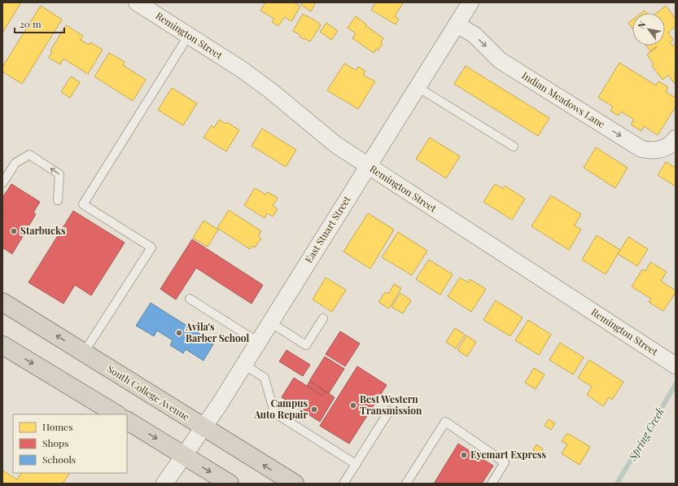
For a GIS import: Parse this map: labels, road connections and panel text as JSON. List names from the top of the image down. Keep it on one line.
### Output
{"streets":{"highway":["South College Avenue"],"street":["Remington Street","Indian Meadows Lane","East Stuart Street"]},"crossings":[["Remington Street","East Stuart Street"],["Indian Meadows Lane","East Stuart Street"],["East Stuart Street","South College Avenue"]],"one_way":["Indian Meadows Lane"],"water":["Spring Creek"],"places":["Starbucks","Avila's Barber School","Best Western Transmission","Campus Auto Repair","Eyemart Express"],"legend":["Homes","Shops","Schools"],"scale_bar":"20 m","north":"top left"}
